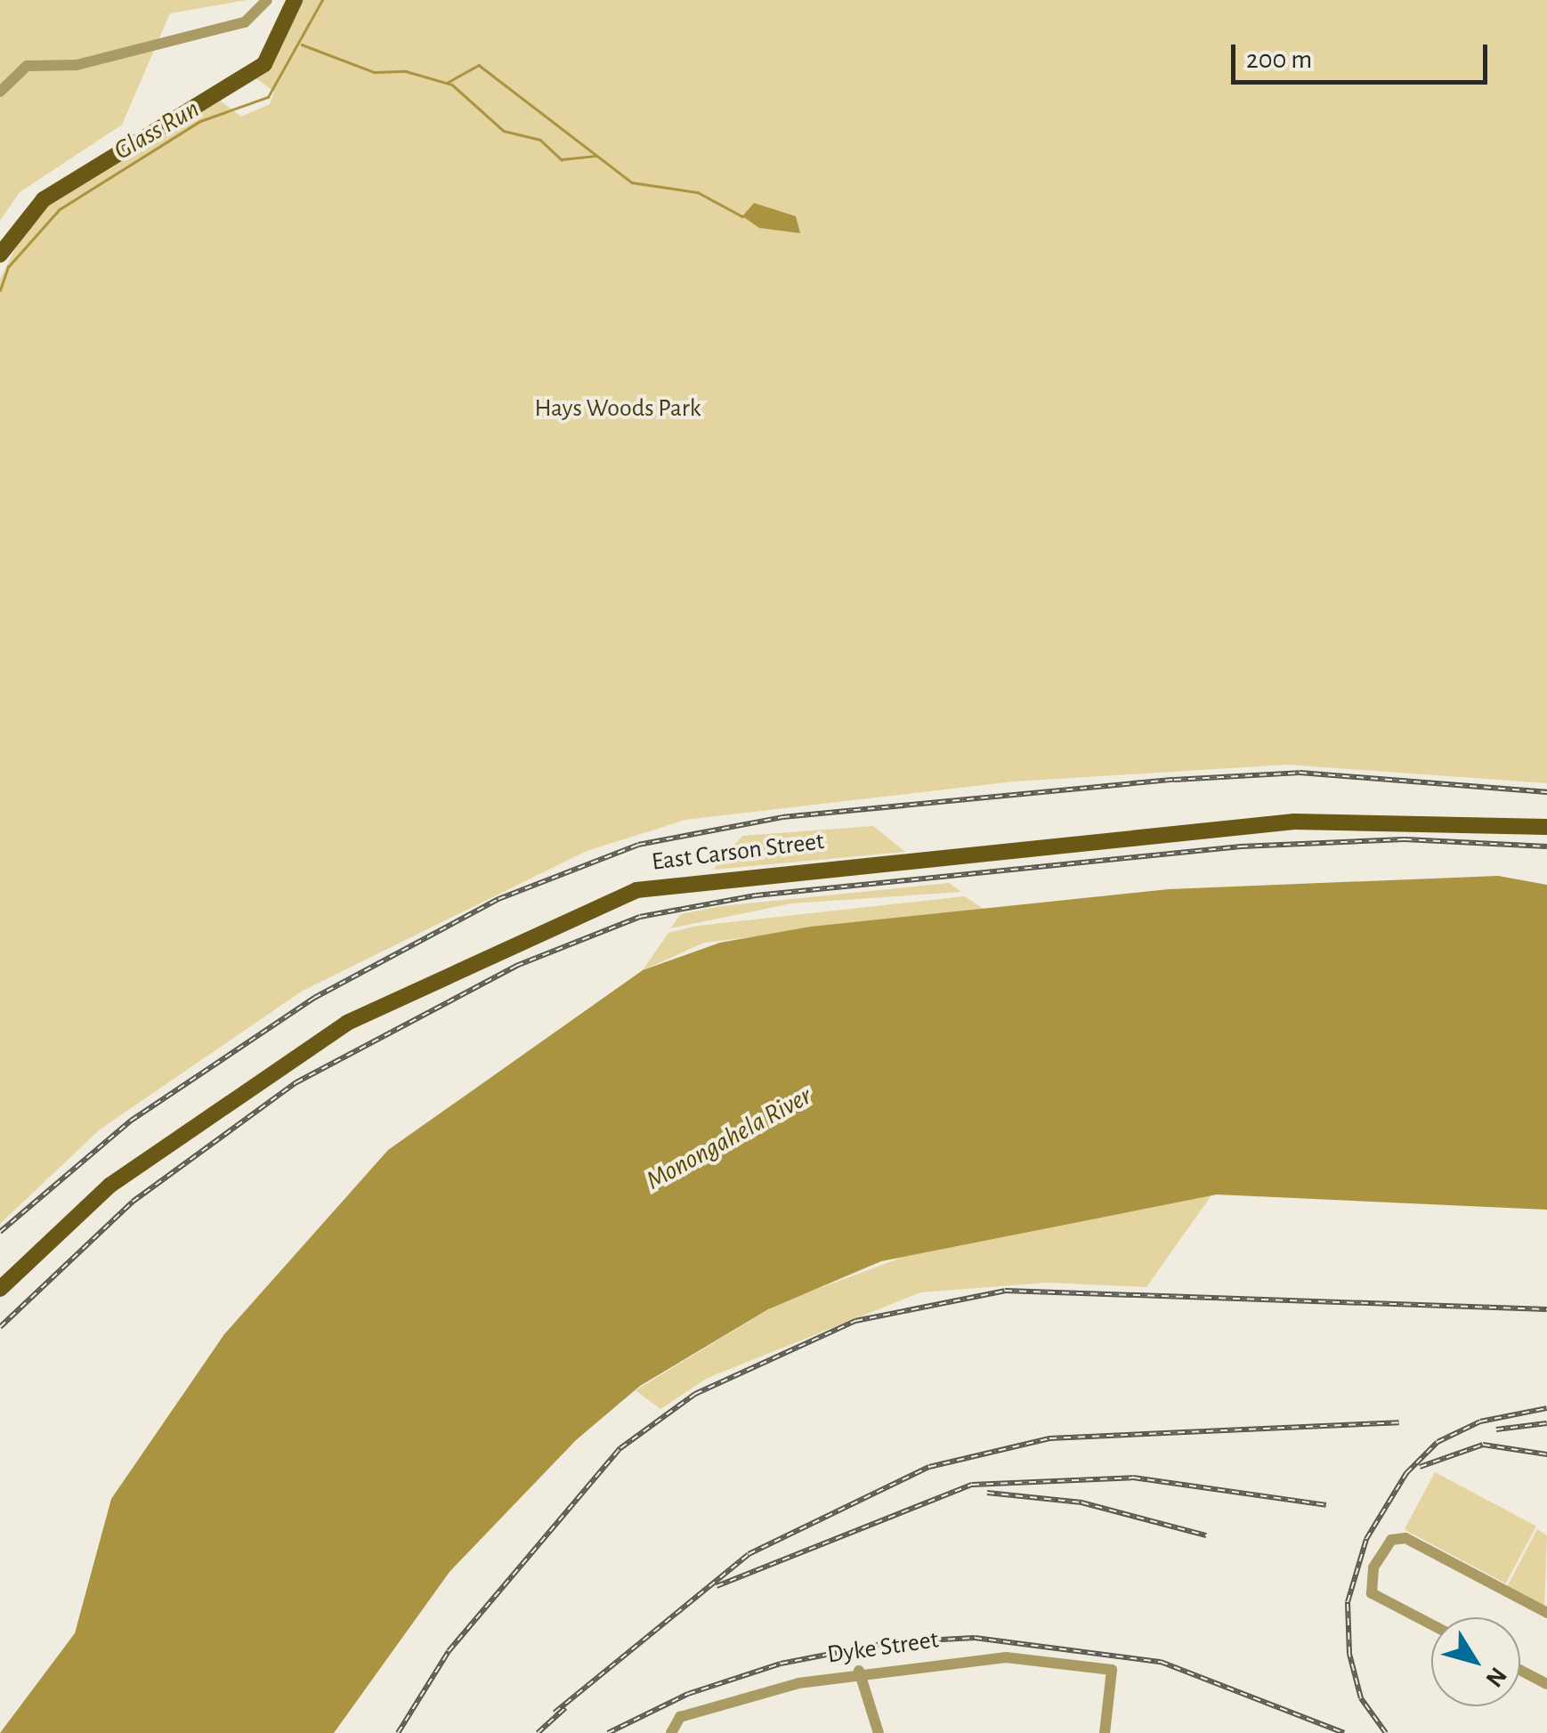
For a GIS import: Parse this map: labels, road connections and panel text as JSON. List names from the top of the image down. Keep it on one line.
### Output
{"streets":{"main road":["East Carson Street"],"street":["Dyke Street"]},"water":["Glass Run","Monongahela River"],"parks":["Hays Woods Park"],"scale_bar":"200 m","north":"bottom right"}
